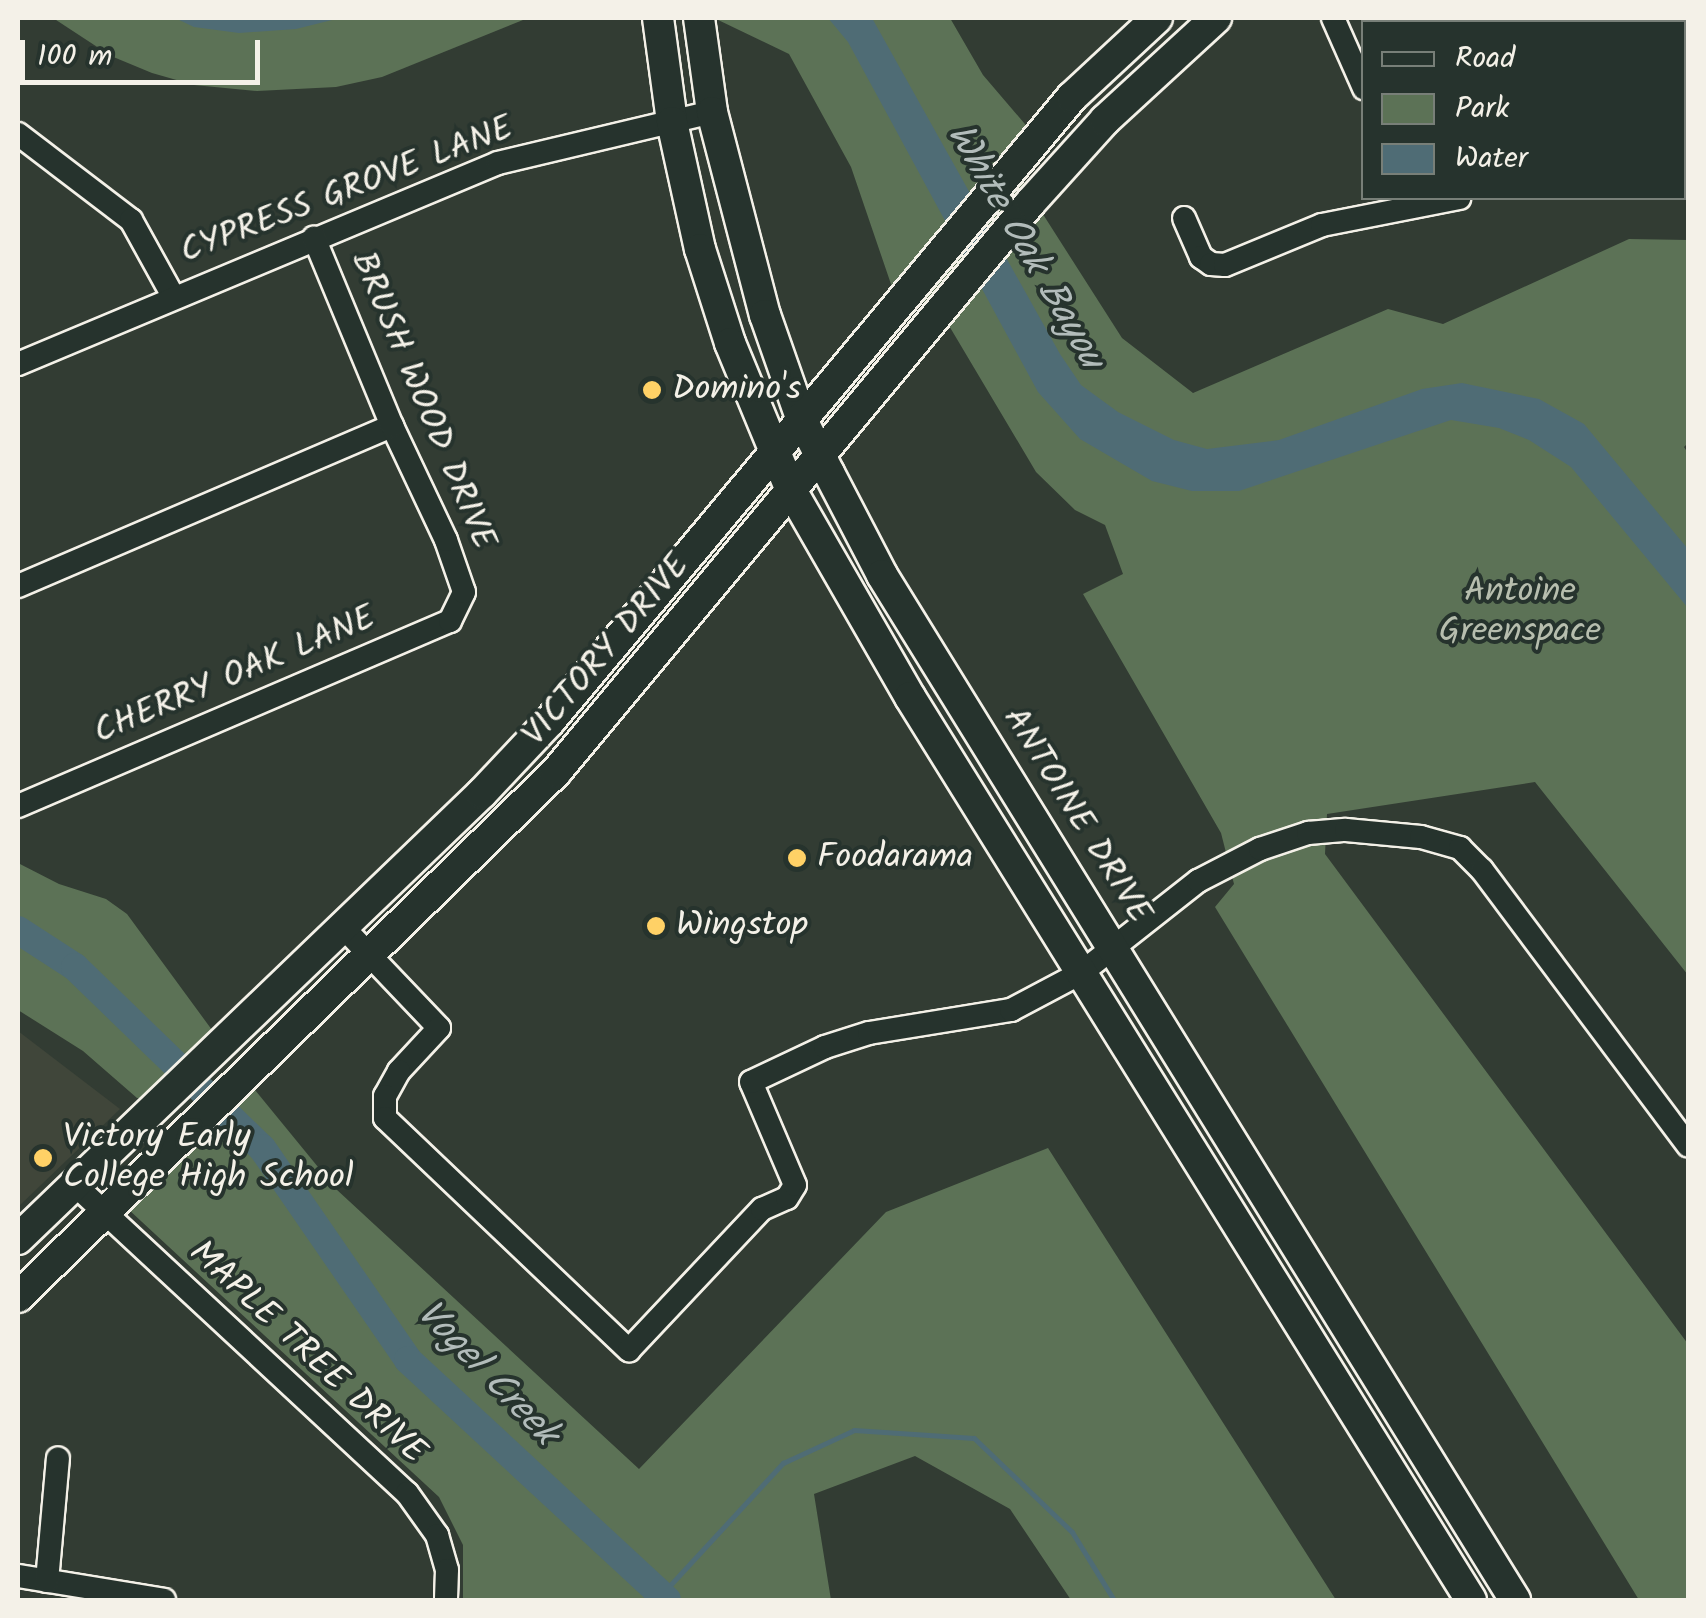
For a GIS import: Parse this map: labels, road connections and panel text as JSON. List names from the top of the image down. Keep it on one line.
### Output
{"streets":{"main road":["VICTORY DRIVE","ANTOINE DRIVE"],"street":["CYPRESS GROVE LANE","BRUSH WOOD DRIVE","CHERRY OAK LANE","MAPLE TREE DRIVE"]},"crossings":[["CYPRESS GROVE LANE","BRUSH WOOD DRIVE"],["CYPRESS GROVE LANE","ANTOINE DRIVE"],["BRUSH WOOD DRIVE","CHERRY OAK LANE"],["VICTORY DRIVE","ANTOINE DRIVE"],["VICTORY DRIVE","MAPLE TREE DRIVE"]],"water":["White Oak Bayou","Vogel Creek"],"parks":["Antoine Greenspace"],"places":["Domino's","Foodarama","Wingstop","Victory Early College High School"],"legend":["Road","Park","Water"],"scale_bar":"100 m"}
